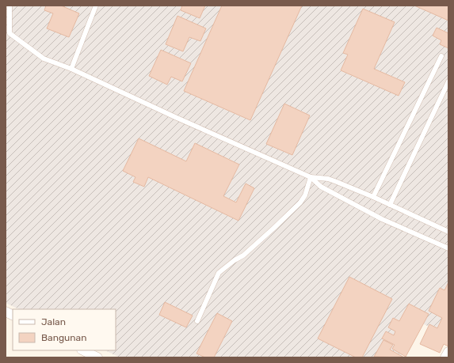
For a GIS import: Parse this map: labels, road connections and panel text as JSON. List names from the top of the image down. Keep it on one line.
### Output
{"legend":["Jalan","Bangunan"]}
